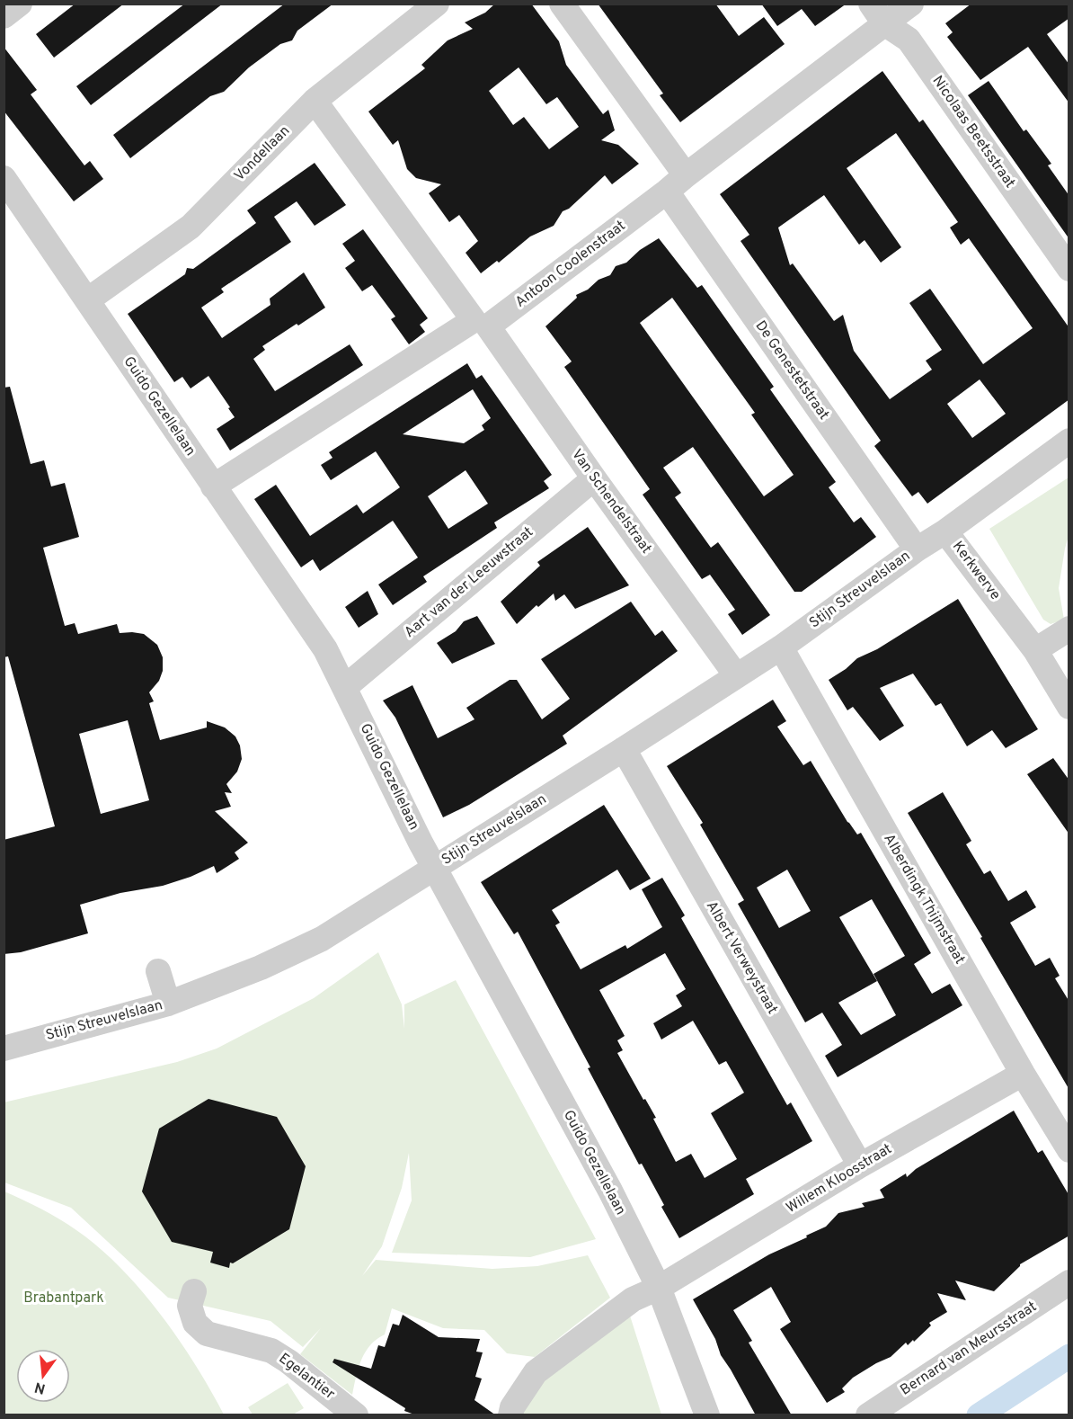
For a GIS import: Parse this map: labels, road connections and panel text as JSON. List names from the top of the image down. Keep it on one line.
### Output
{"streets":{"street":["Nicolaas Beetsstraat","Vondellaan","Antoon Coolenstraat","De Genestetstraat","Guido Gezellelaan","Van Schendelstraat","Kerkwerve","Aart van der Leeuwstraat","Stijn Streuvelslaan","Alberdingk Thijmstraat","Albert Verweystraat","Willem Kloosstraat","Bernard van Meursstraat","Egelantier"]},"crossings":[["Nicolaas Beetsstraat","Antoon Coolenstraat"],["Vondellaan","Guido Gezellelaan"],["Vondellaan","Van Schendelstraat"],["Antoon Coolenstraat","De Genestetstraat"],["Antoon Coolenstraat","Guido Gezellelaan"],["Antoon Coolenstraat","Van Schendelstraat"],["De Genestetstraat","Stijn Streuvelslaan"],["Guido Gezellelaan","Aart van der Leeuwstraat"],["Guido Gezellelaan","Stijn Streuvelslaan"],["Guido Gezellelaan","Willem Kloosstraat"],["Van Schendelstraat","Aart van der Leeuwstraat"],["Van Schendelstraat","Stijn Streuvelslaan"],["Kerkwerve","Stijn Streuvelslaan"],["Stijn Streuvelslaan","Alberdingk Thijmstraat"],["Stijn Streuvelslaan","Albert Verweystraat"],["Alberdingk Thijmstraat","Willem Kloosstraat"],["Albert Verweystraat","Willem Kloosstraat"]],"parks":["Brabantpark"],"north":"bottom"}
